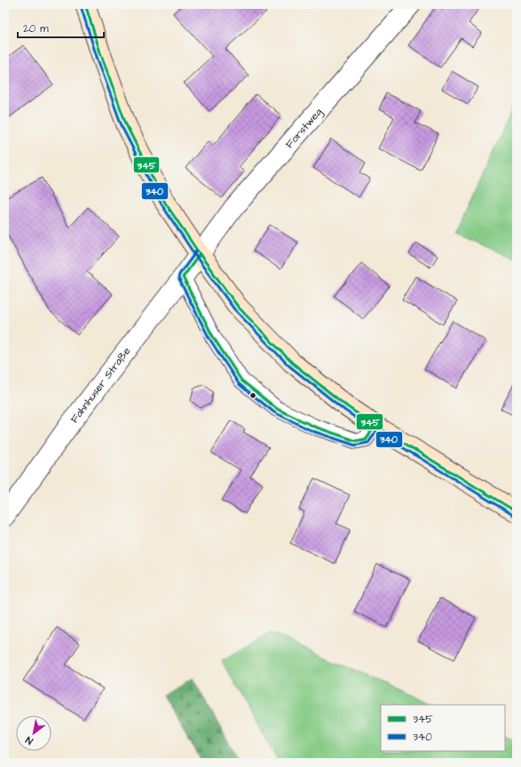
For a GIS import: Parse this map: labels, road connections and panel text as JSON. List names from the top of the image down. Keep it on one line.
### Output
{"streets":{"street":["Forstweg","Fahnhuser Straße"]},"crossings":[["Forstweg","Fahnhuser Straße"]],"lines":["transit line 345","transit line 340"],"legend":["345","340"],"scale_bar":"20 m","north":"bottom left"}
